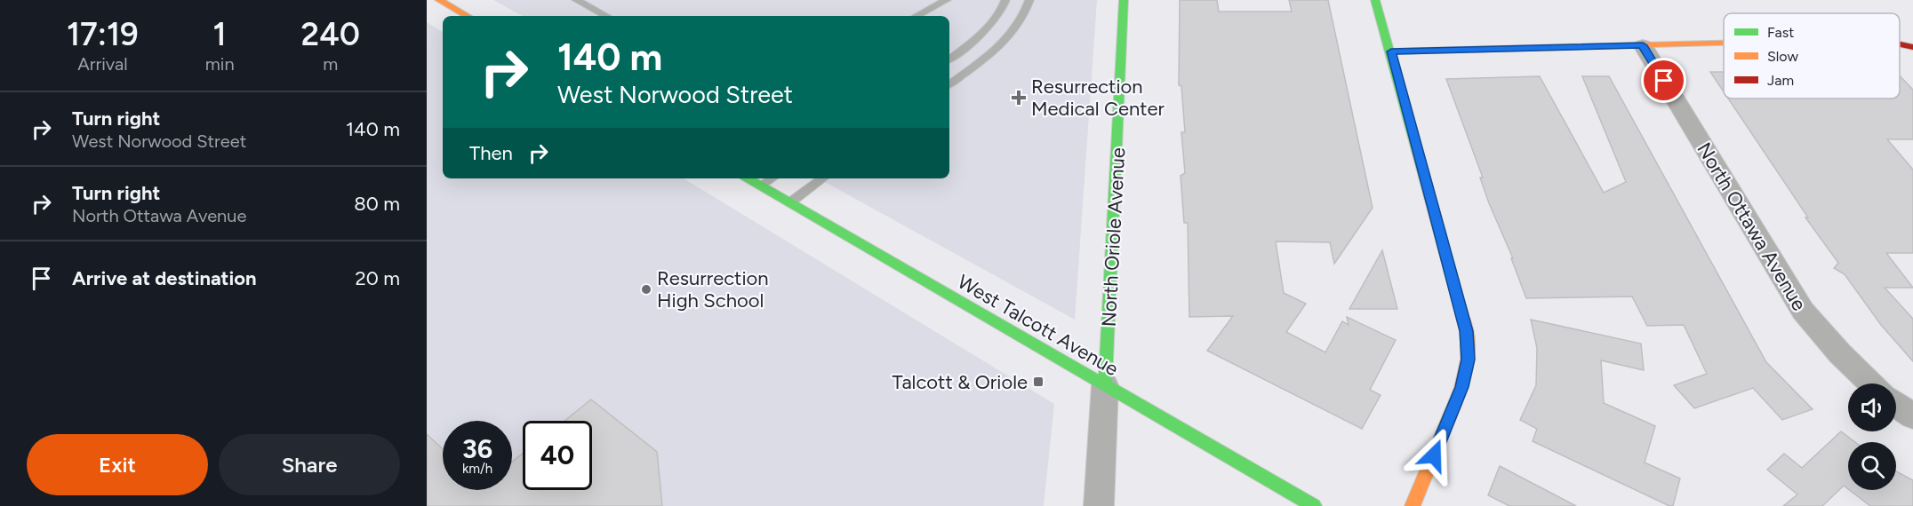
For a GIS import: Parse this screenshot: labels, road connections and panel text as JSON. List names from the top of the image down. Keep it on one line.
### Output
{"streets":{"street":["North Ottawa Avenue","North Oriole Avenue","West Talcott Avenue"]},"crossings":[["North Oriole Avenue","West Talcott Avenue"]],"places":{"health":["Resurrection Medical Center"],"other":["Resurrection High School"],"transit":["Talcott & Oriole"]},"legend":["Fast","Slow","Jam"],"page":{"eta":["17:19","Arrival","1","min","240","m"],"turn":["140 m","West Norwood Street"],"list":[{"name":"Turn right","note":"West Norwood Street","value":"140 m"},{"name":"Turn right","note":"North Ottawa Avenue","value":"80 m"},{"name":"Arrive at destination","value":"20 m"}],"then":"Then","speed":"36 km/h","limit":"40","buttons":["Exit","Share"]}}
